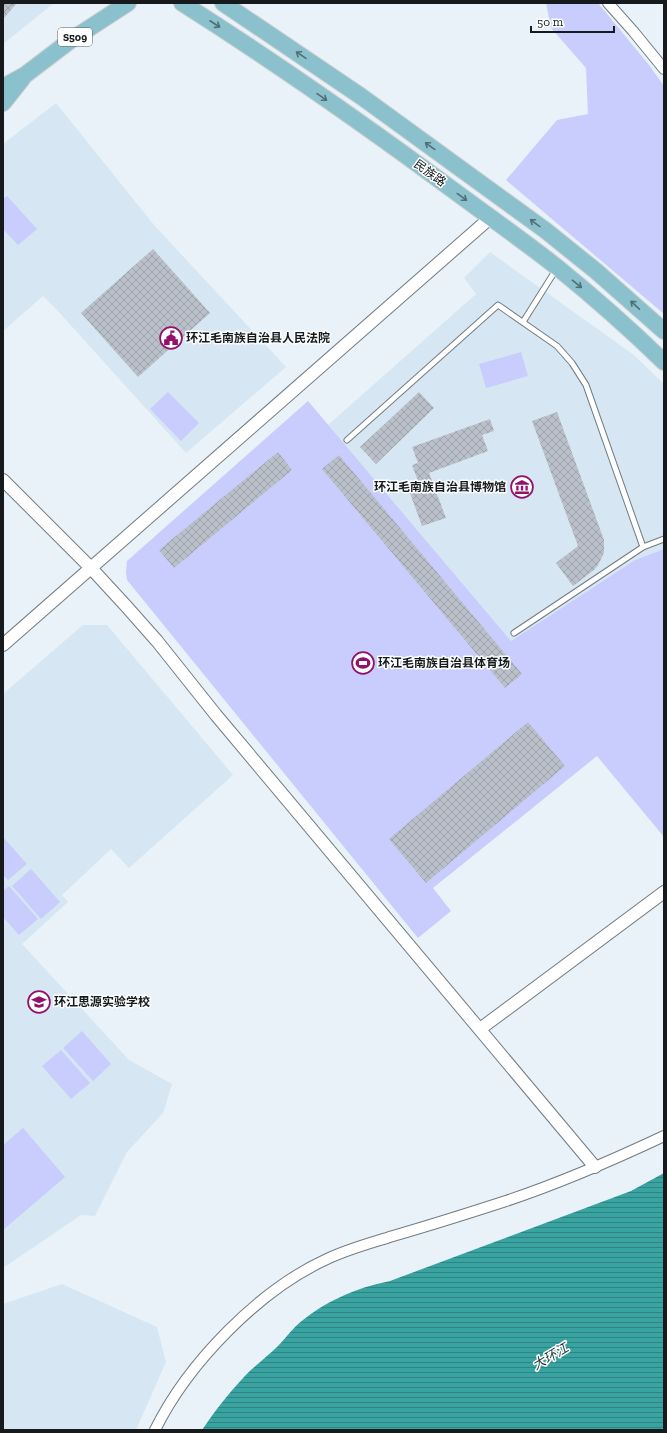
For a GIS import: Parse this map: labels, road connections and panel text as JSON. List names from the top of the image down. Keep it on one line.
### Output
{"streets":{"main road":["S509","民族路"]},"water":["大环江"],"places":{"public building":["环江毛南族自治县人民法院"],"museum":["环江毛南族自治县博物馆"],"sports":["环江毛南族自治县体育场"],"school or university":["环江思源实验学校"]},"scale_bar":"50 m"}
